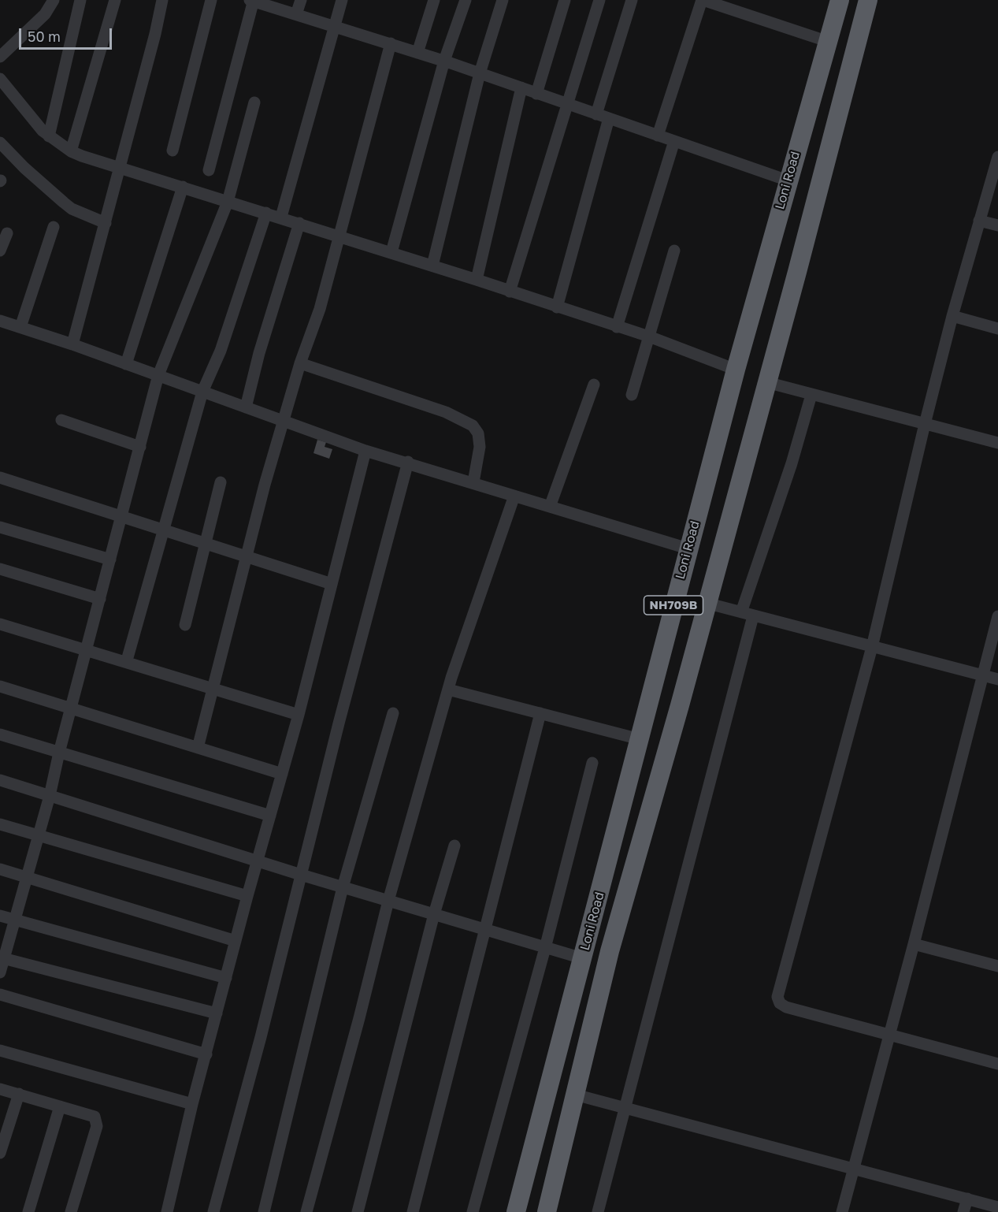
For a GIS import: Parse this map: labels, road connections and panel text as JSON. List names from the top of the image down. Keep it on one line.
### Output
{"streets":{"highway":["Loni Road","NH709B"]},"scale_bar":"50 m"}
